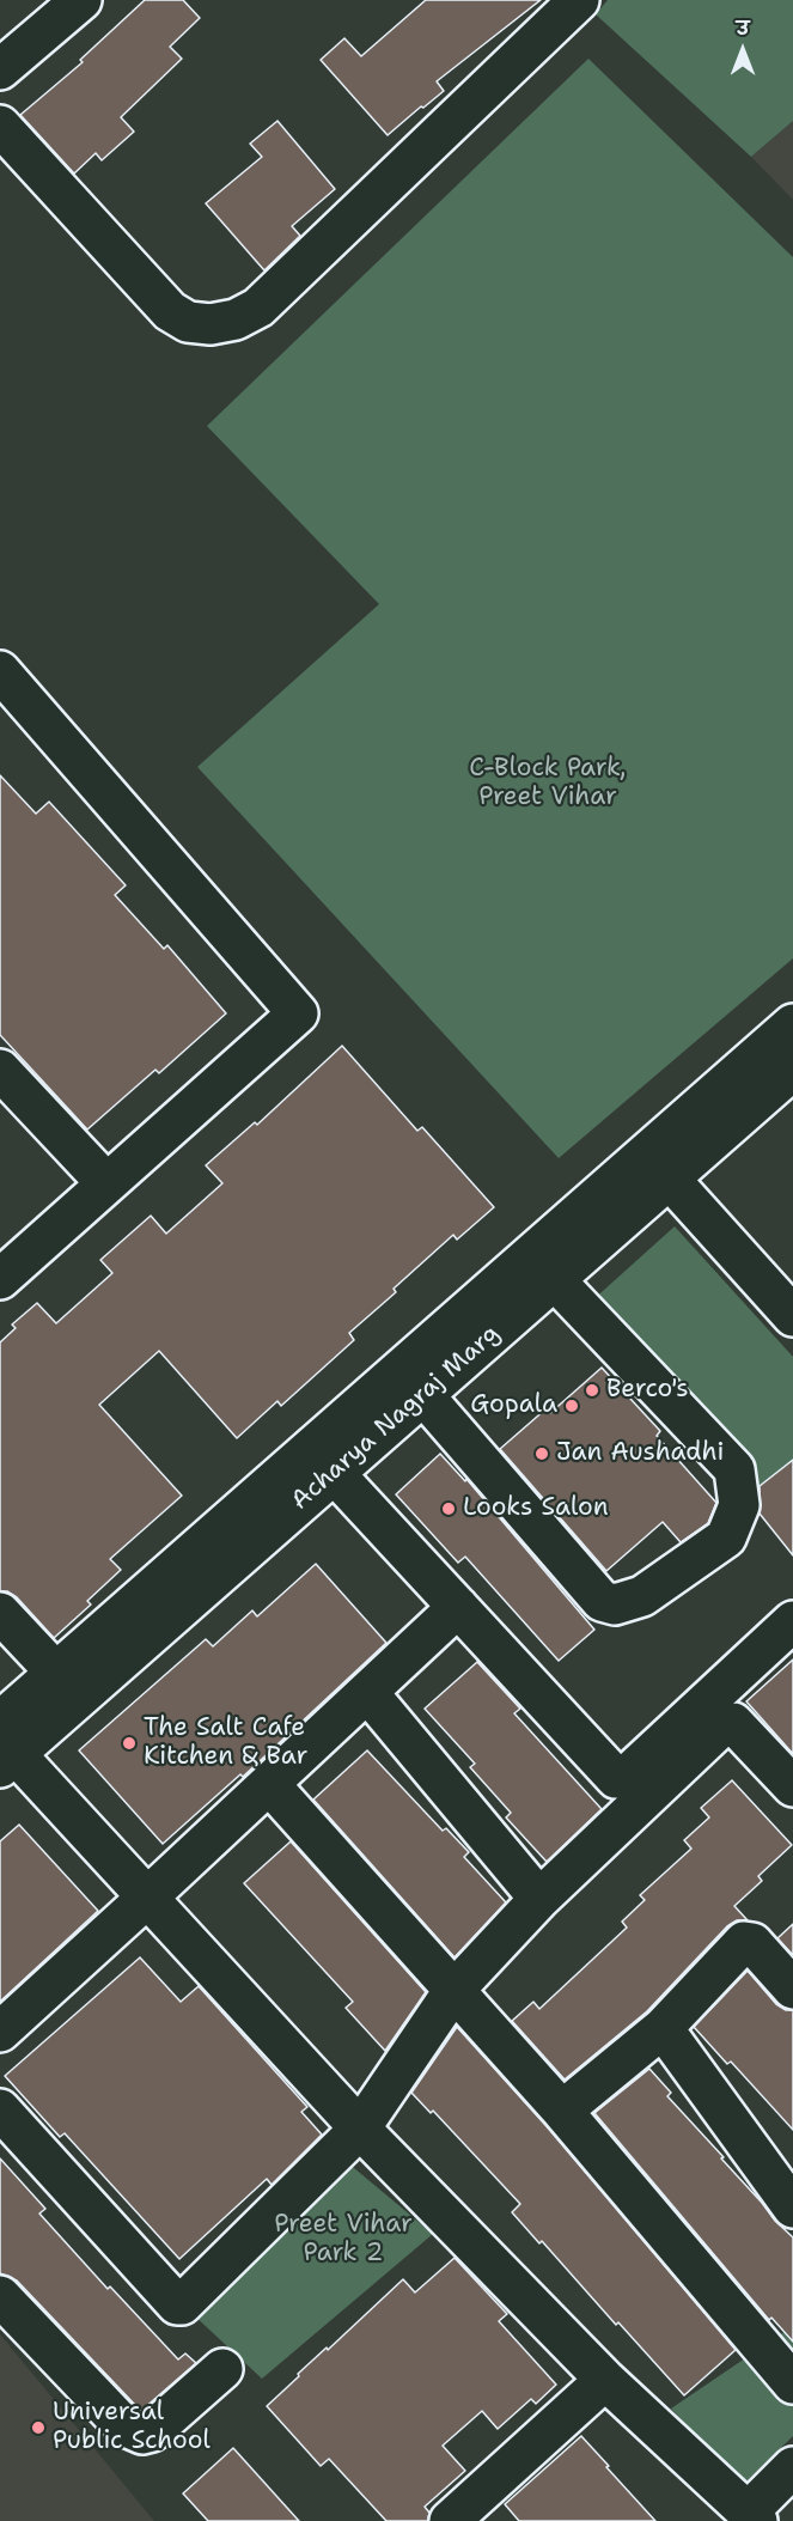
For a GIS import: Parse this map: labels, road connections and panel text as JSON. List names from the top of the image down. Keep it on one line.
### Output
{"streets":{"street":["Acharya Nagraj Marg"]},"parks":["C-Block Park, Preet Vihar","Preet Vihar Park 2"],"places":["Berco's","Gopala","Jan Aushadhi","Looks Salon","The Salt Cafe Kitchen & Bar","Universal Public School"],"north":"top"}
